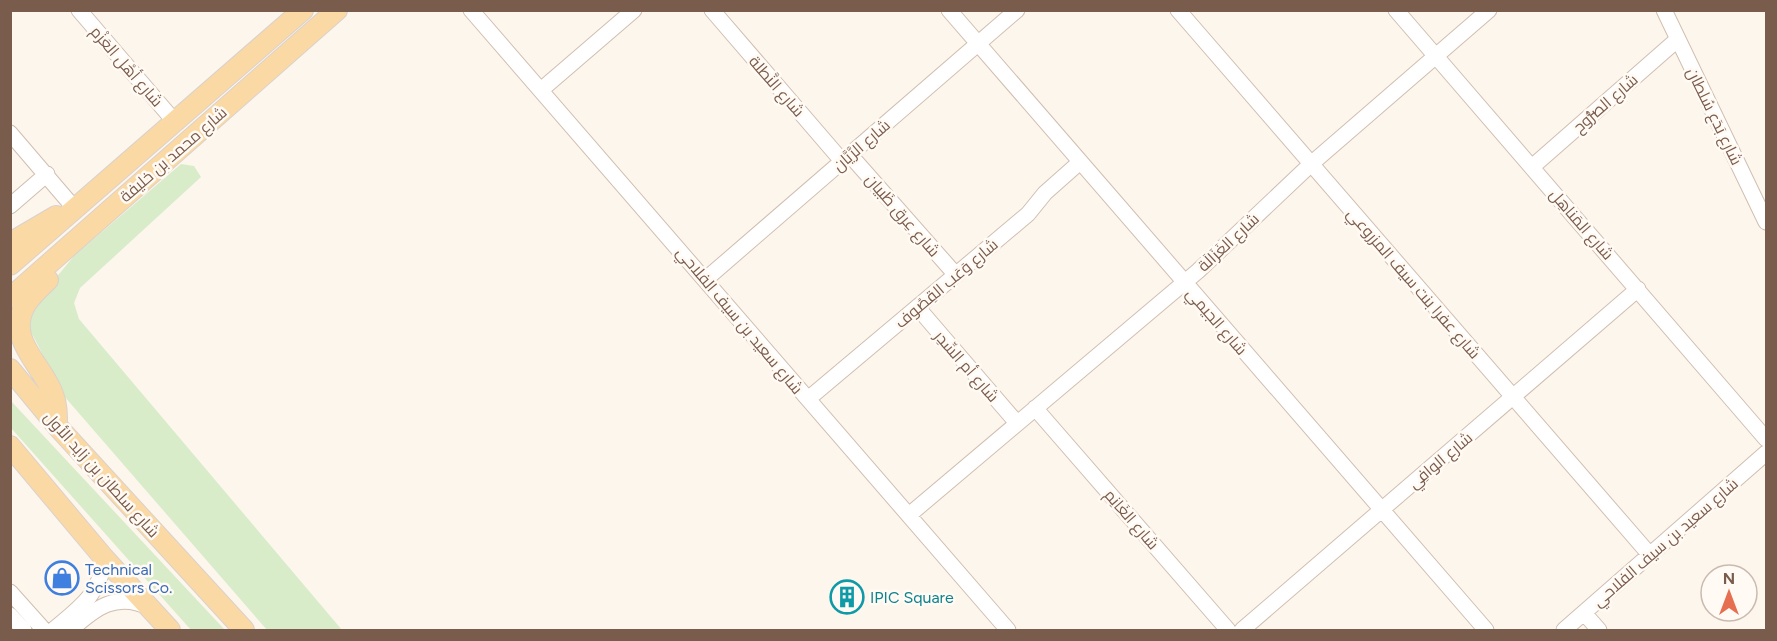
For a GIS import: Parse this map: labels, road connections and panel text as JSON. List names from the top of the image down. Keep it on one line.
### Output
{"streets":{"main road":["شارع محمد بن خليفة","شارع سلطان بن زايد الأول"],"street":["شارع أهْل العَزْم","شارع النَّطلة","شارع الصُّرُوح","شارع بَدَع سُلطان","شارع الرَّيَّان","شارع عِرق ظَبيان","شارع المَناهِل","شارع الغَزَالَة","شارع وَعَب القِصُوف","شارع عفرا بنت سيف المزروعي","شارع سعيد بن سيف الفلاحي","شارع الجيمي","شارع أم السِّدِر","شارع الوافِي","شارع الغَانِم"]},"crossings":[["شارع أهْل العَزْم","شارع محمد بن خليفة"],["شارع النَّطلة","شارع الرَّيَّان"],["شارع النَّطلة","شارع عِرق ظَبيان"],["شارع الصُّرُوح","شارع بَدَع سُلطان"],["شارع الصُّرُوح","شارع المَناهِل"],["شارع الرَّيَّان","شارع عِرق ظَبيان"],["شارع الرَّيَّان","شارع سعيد بن سيف الفلاحي"],["شارع الرَّيَّان","شارع الجيمي"],["شارع عِرق ظَبيان","شارع وَعَب القِصُوف"],["شارع المَناهِل","شارع الغَزَالَة"],["شارع المَناهِل","شارع الوافِي"],["شارع الغَزَالَة","شارع عفرا بنت سيف المزروعي"],["شارع الغَزَالَة","شارع سعيد بن سيف الفلاحي"],["شارع الغَزَالَة","شارع الجيمي"],["شارع الغَزَالَة","شارع أم السِّدِر"],["شارع الغَزَالَة","شارع الغَانِم"],["شارع وَعَب القِصُوف","شارع سعيد بن سيف الفلاحي"],["شارع وَعَب القِصُوف","شارع الجيمي"],["شارع وَعَب القِصُوف","شارع أم السِّدِر"],["شارع عفرا بنت سيف المزروعي","شارع سعيد بن سيف الفلاحي"],["شارع عفرا بنت سيف المزروعي","شارع الوافِي"],["شارع الجيمي","شارع الوافِي"]],"places":{"shop":["Technical Scissors Co."],"building":["IPIC Square"]},"north":"top"}
